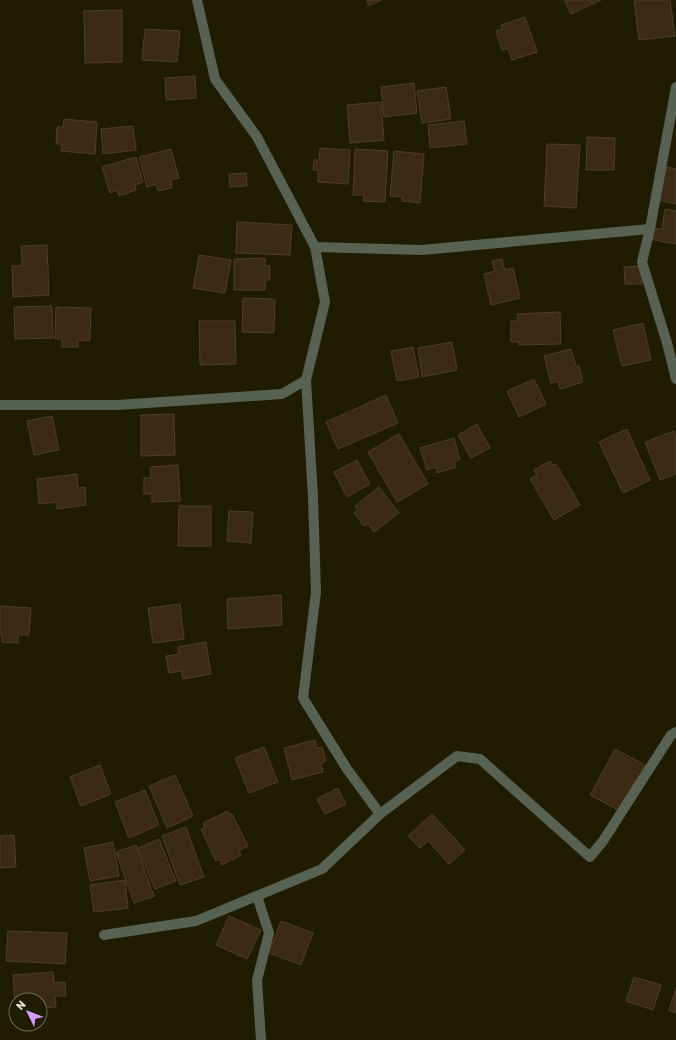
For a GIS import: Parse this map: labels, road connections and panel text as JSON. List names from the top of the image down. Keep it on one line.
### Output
{"north":"top left"}
